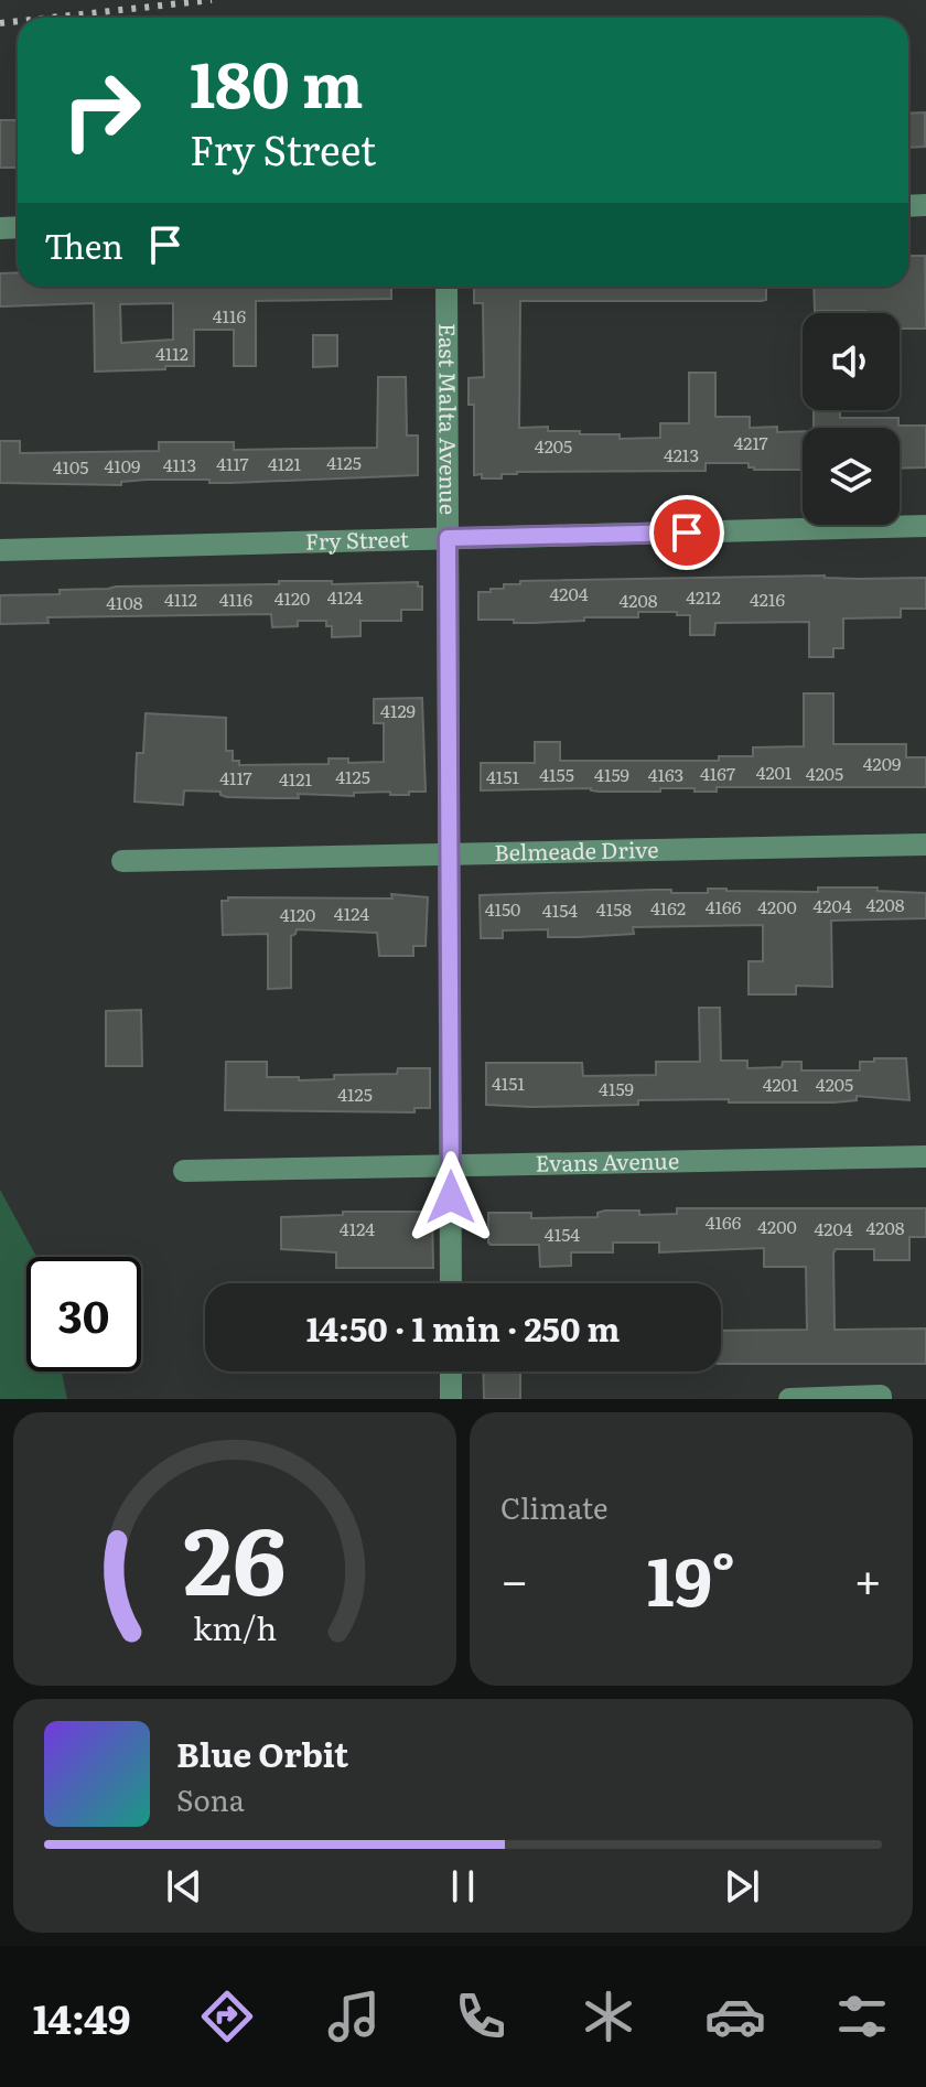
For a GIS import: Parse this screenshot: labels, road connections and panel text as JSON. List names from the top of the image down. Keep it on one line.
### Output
{"streets":{"street":["East Malta Avenue","Fry Street","Belmeade Drive","Evans Avenue"]},"crossings":[["East Malta Avenue","Fry Street"],["East Malta Avenue","Belmeade Drive"],["East Malta Avenue","Evans Avenue"]],"house_numbers":["4116","4112","4217","4205","4213","4125","4117","4121","4113","4109","4105","4204","4124","4212","4120","4112","4116","4216","4208","4108","4129","4209","4201","4167","4205","4155","4159","4163","4125","4151","4117","4121","4208","4204","4166","4200","4162","4150","4158","4154","4124","4120","4151","4201","4205","4159","4125","4166","4200","4208","4124","4204","4154"],"page":{"turn":["180 m","Fry Street"],"then":"Then","limit":"30","trip":"14:50 · 1 min · 250 m","tile":"Climate","heat":["−","19°","+"],"song":["Blue Orbit","Sona"],"tabs":"14:49","gauge":["26","km/h"]}}
